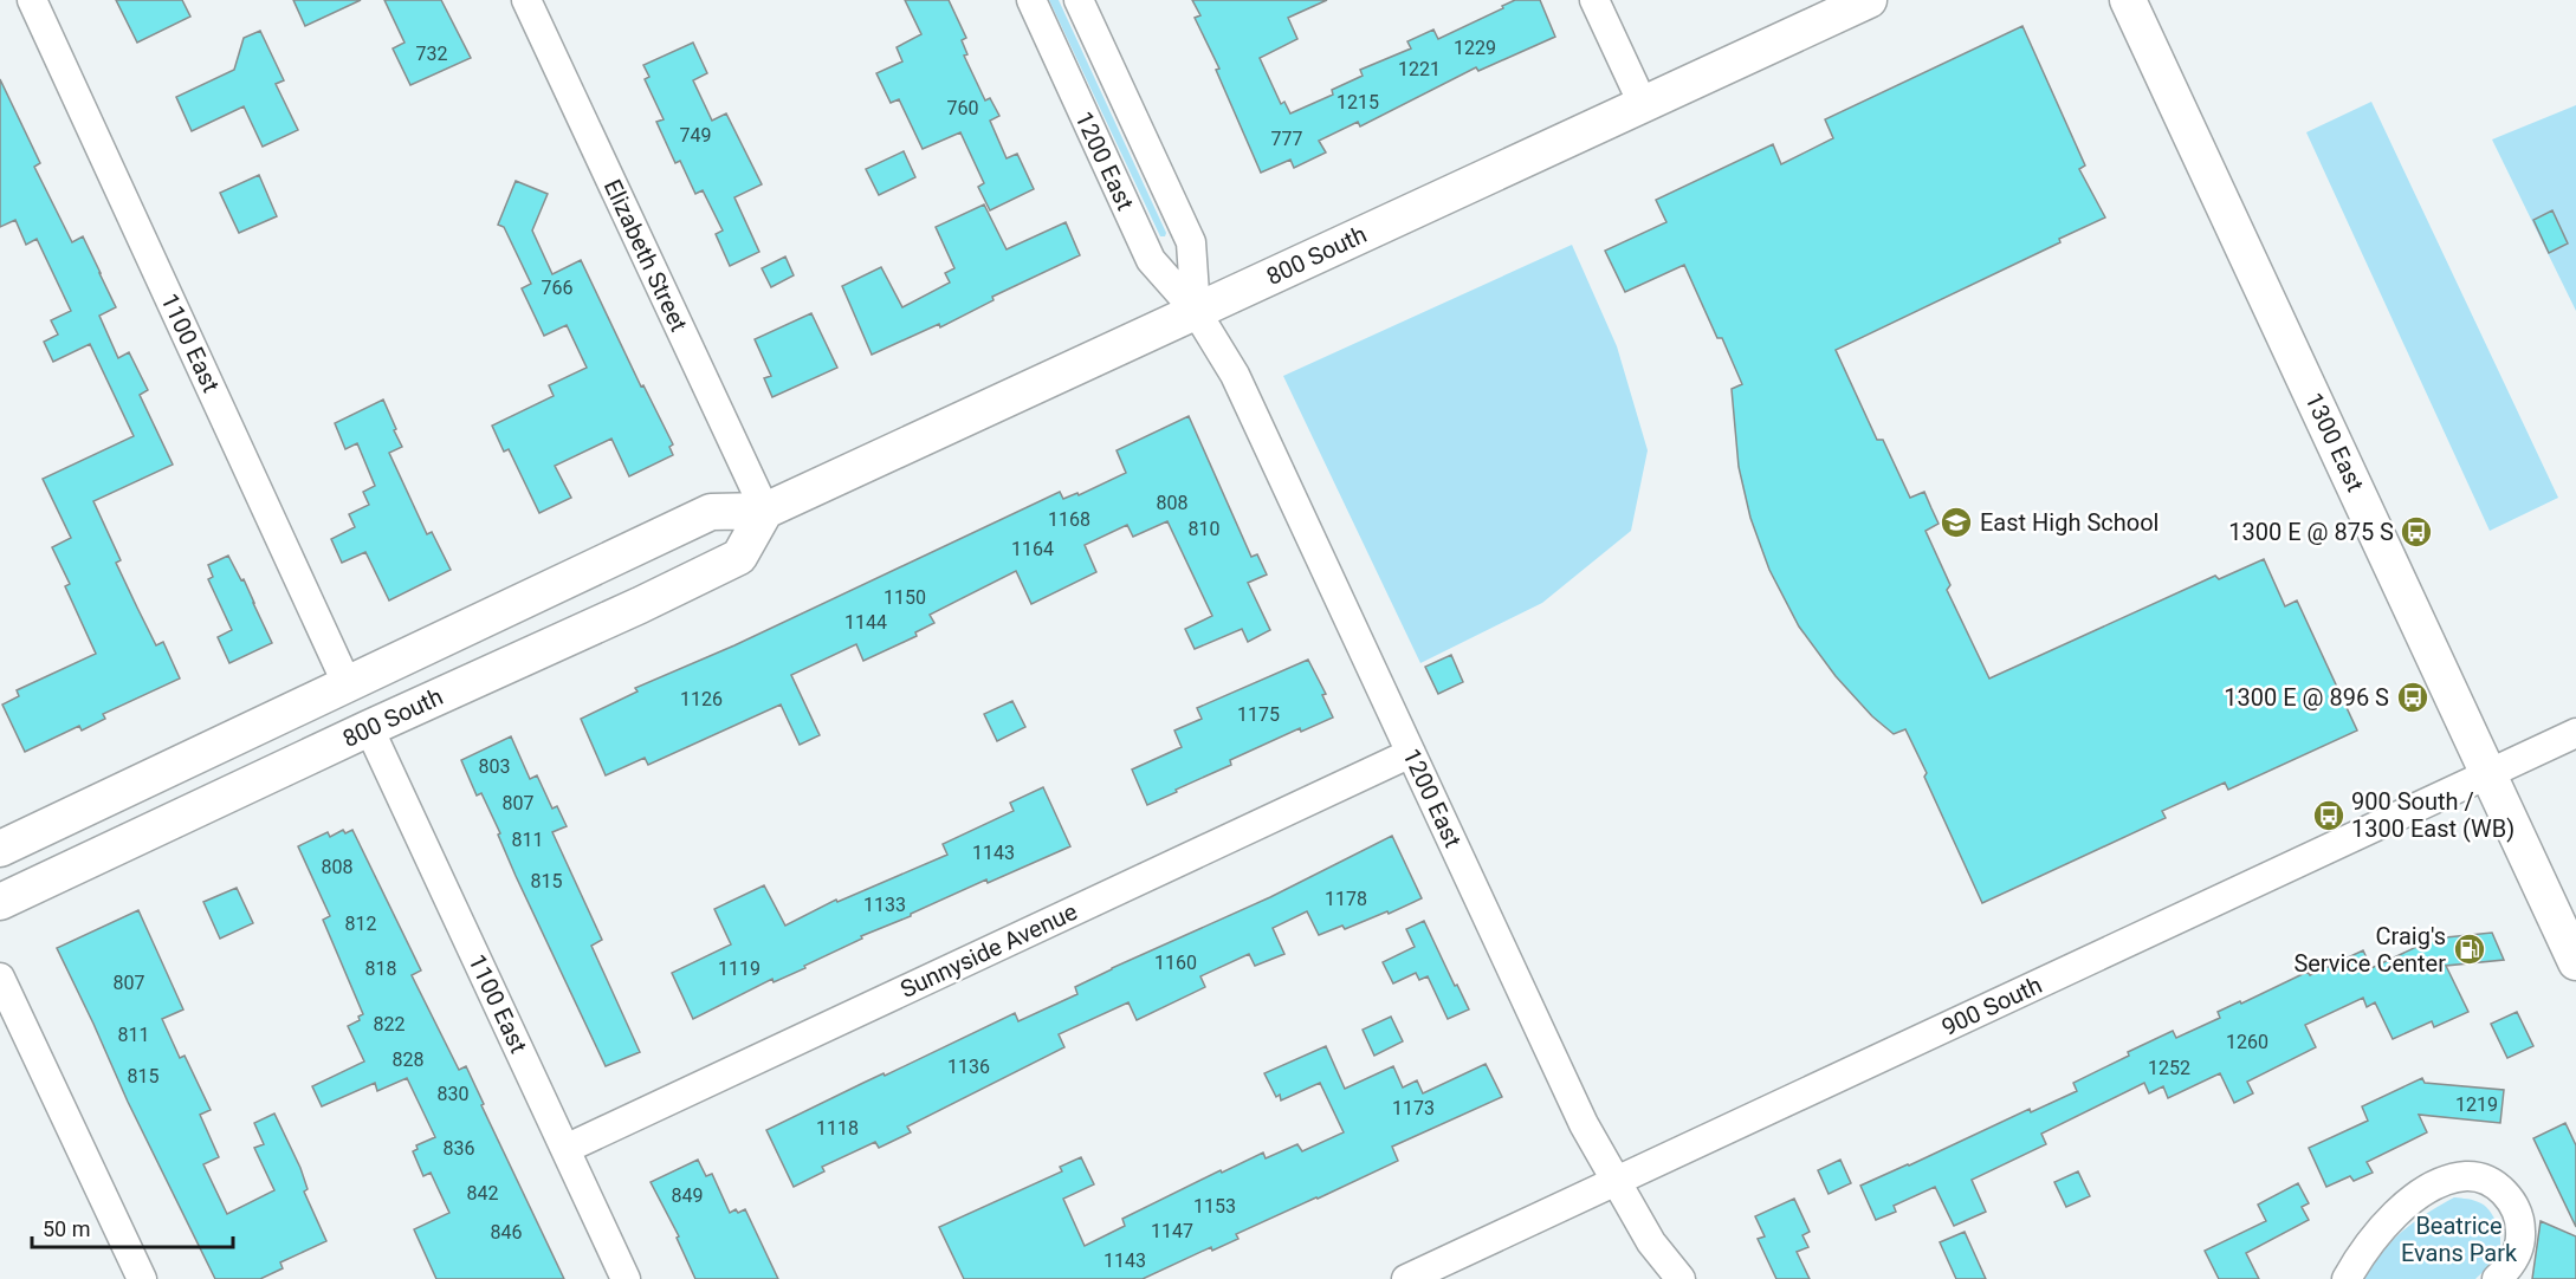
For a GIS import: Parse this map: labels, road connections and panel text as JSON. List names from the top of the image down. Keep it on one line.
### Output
{"streets":{"main road":["800 South","1300 East"],"street":["1200 East","Elizabeth Street","1100 East","Sunnyside Avenue","900 South"]},"crossings":[["1200 East","800 South"],["1200 East","Sunnyside Avenue"],["1200 East","900 South"],["Elizabeth Street","800 South"],["800 South","1100 East"],["1100 East","Sunnyside Avenue"],["1300 East","900 South"]],"parks":["Beatrice Evans Park"],"places":{"school or university":["East High School"],"bus stop":["1300 E @ 875 S","1300 E @ 896 S","900 South / 1300 East (WB)"],"fuel station":["Craig's Service Center"]},"house_numbers":["1229","732","1221","1215","760","749","777","766","808","1168","810","1164","1150","1144","1126","1175","803","807","811","1143","808","815","1178","1133","812","1160","818","1119","807","822","811","1260","828","1136","1252","815","830","1219","1173","1118","836","842","849","1153","1147","846","1143"],"scale_bar":"50 m"}
